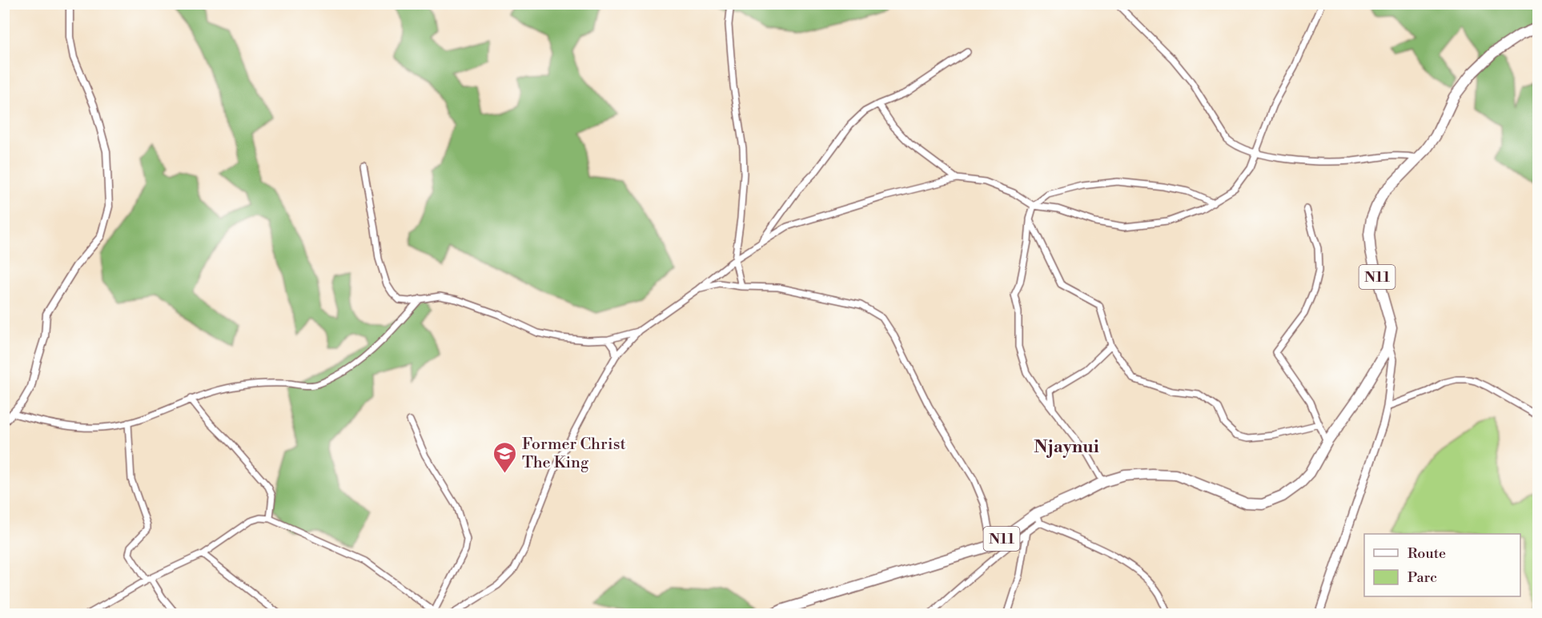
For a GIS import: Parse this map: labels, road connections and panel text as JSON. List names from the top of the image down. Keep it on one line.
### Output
{"streets":{"highway":["N11"]},"districts":["Njaynui"],"places":{"school or university":["Former Christ The King"]},"legend":["Route","Parc"]}
